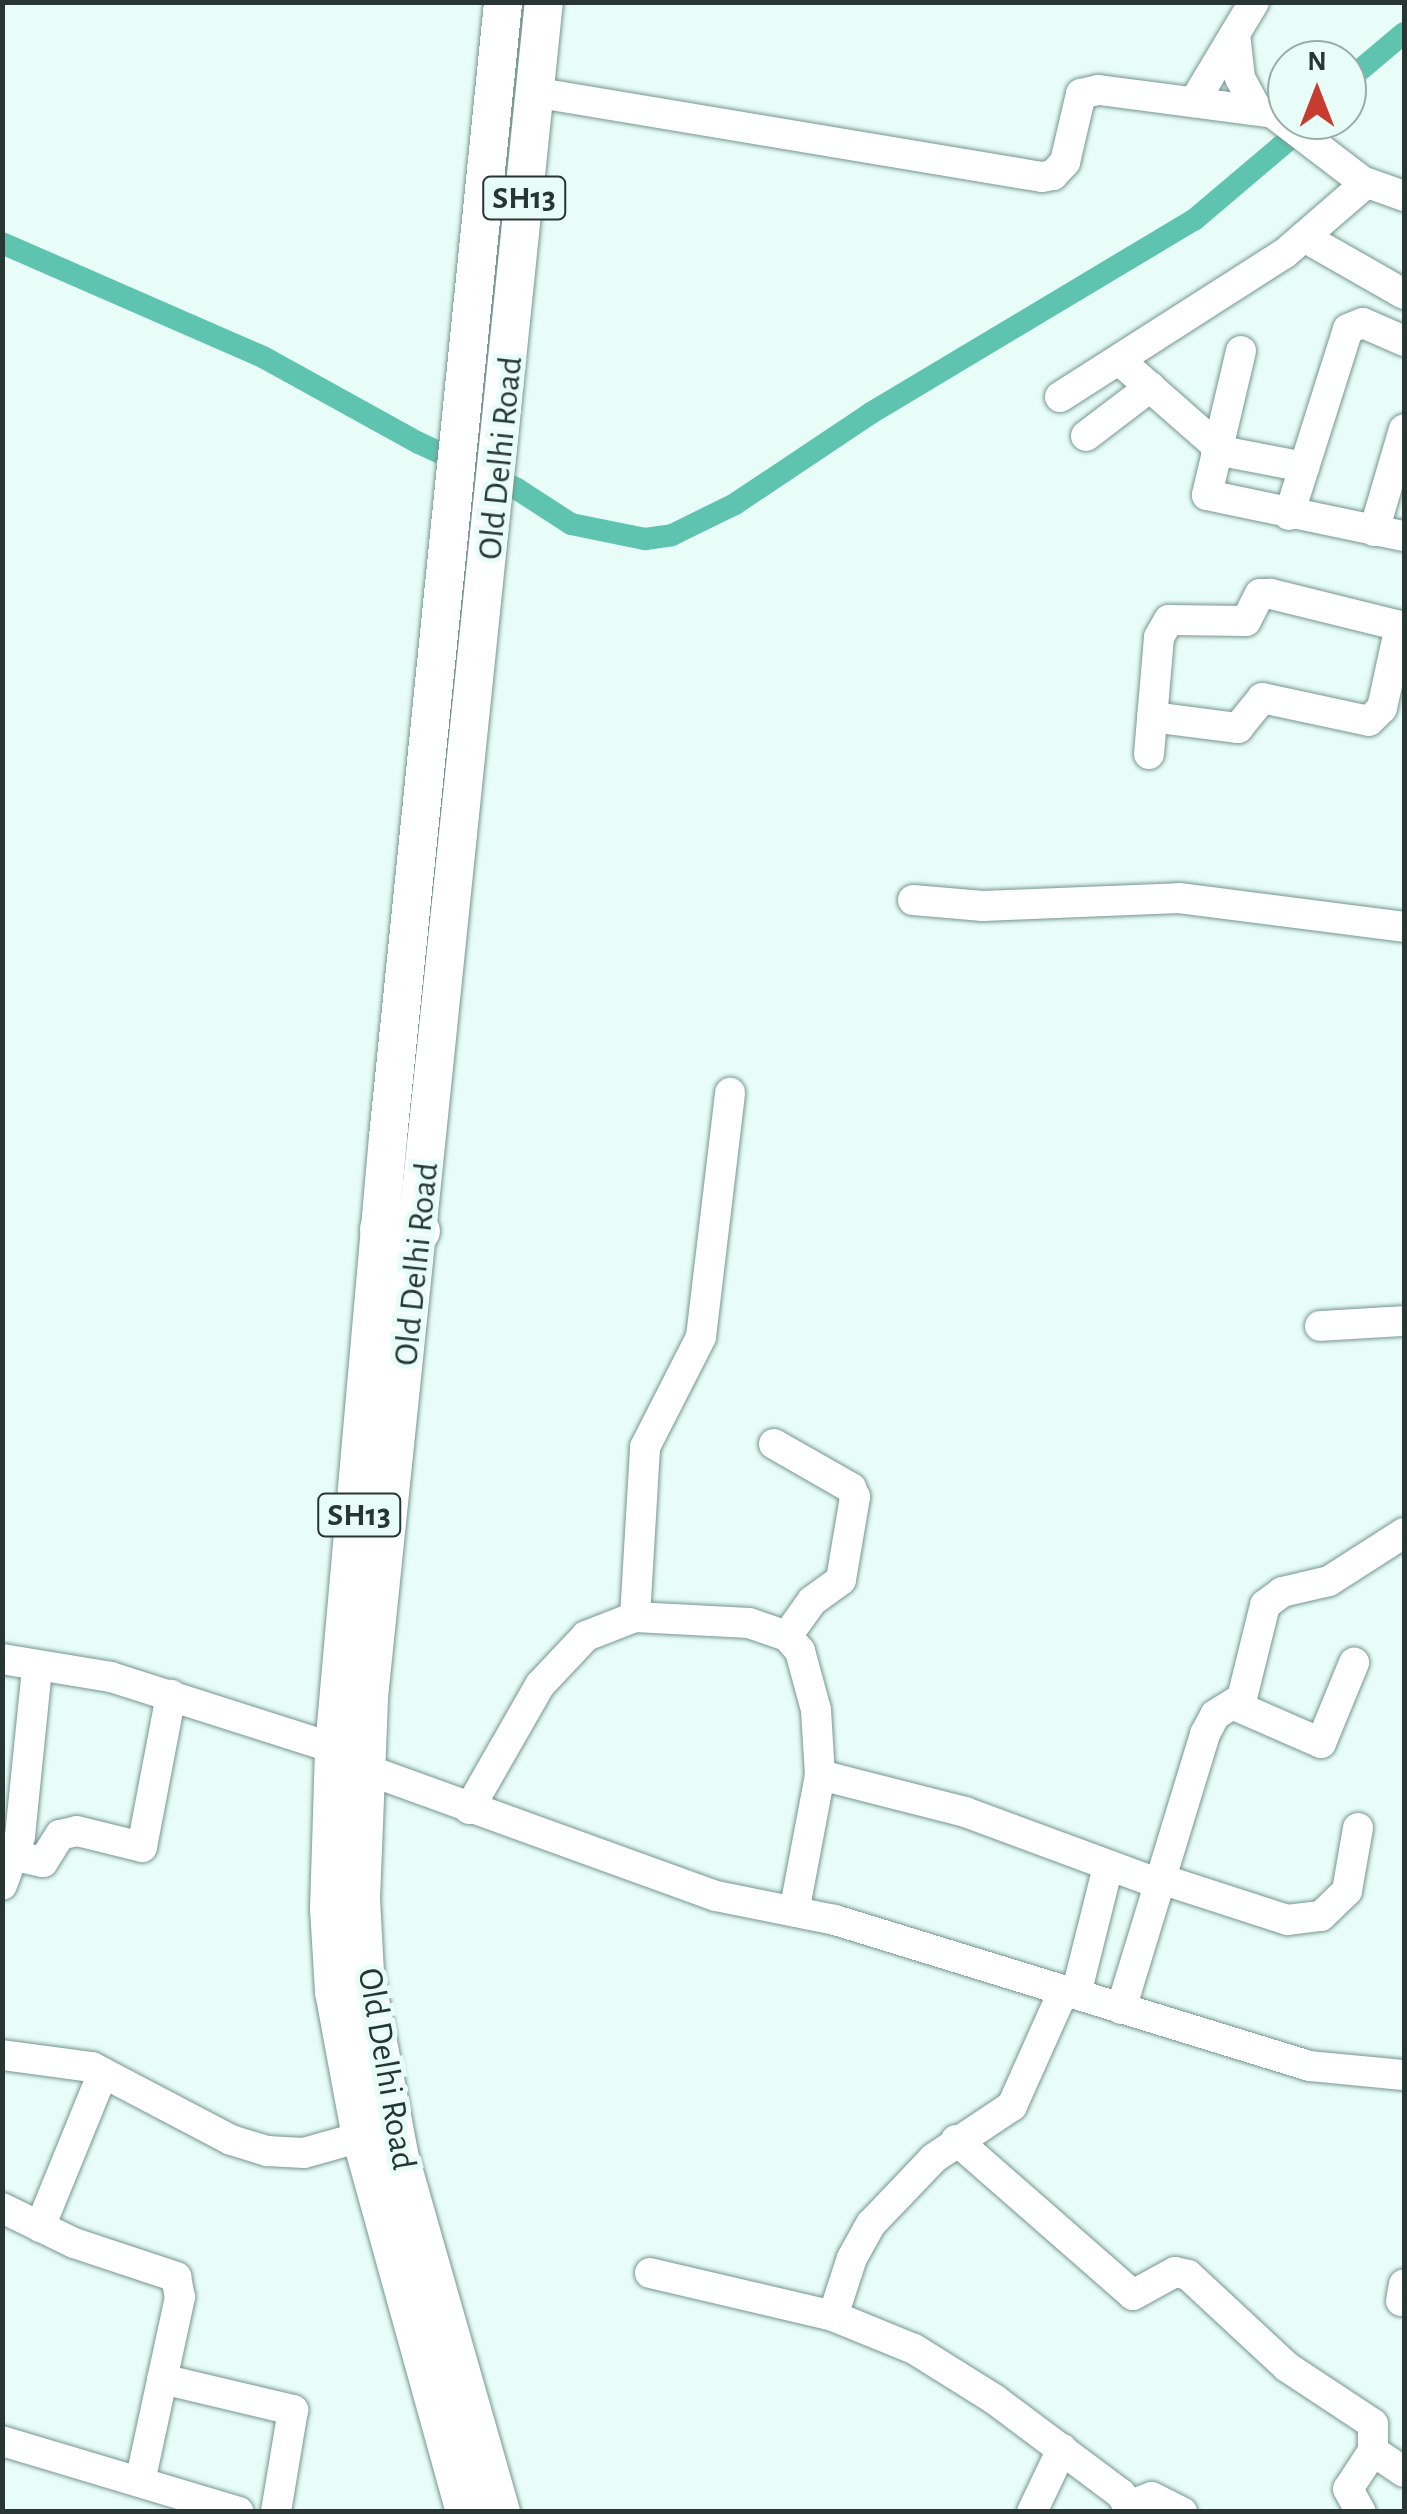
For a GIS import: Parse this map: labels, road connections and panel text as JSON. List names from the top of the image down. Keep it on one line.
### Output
{"streets":{"main road":["SH13","Old Delhi Road"]},"north":"top"}
